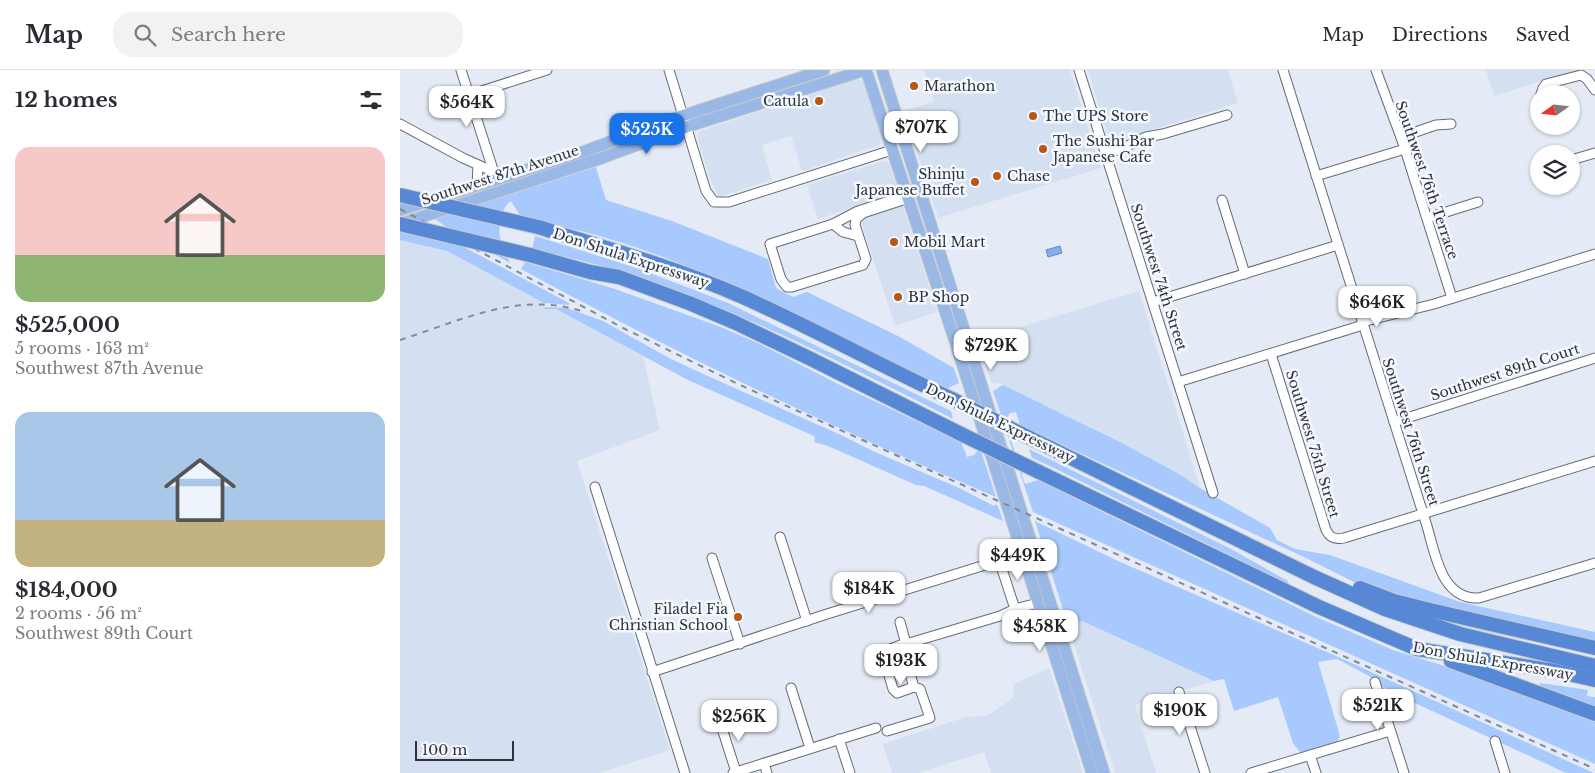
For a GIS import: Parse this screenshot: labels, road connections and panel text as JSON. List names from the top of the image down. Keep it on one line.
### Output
{"streets":{"highway":["Don Shula Expressway"],"main road":["Southwest 87th Avenue"],"street":["Southwest 76th Terrace","Southwest 74th Street","Southwest 89th Court","Southwest 76th Street","Southwest 75th Street"]},"crossings":[["Southwest 87th Avenue","Don Shula Expressway"],["Southwest 89th Court","Southwest 76th Street"],["Southwest 76th Street","Southwest 75th Street"]],"places":["Marathon","Catula","The UPS Store","The Sushi Bar Japanese Cafe","Chase","Shinju Japanese Buffet","Mobil Mart","BP Shop","Filadel Fia Christian School"],"scale_bar":"100 m","north":"left","page":{"header":"Map","search":"Search here","nav":["Map","Directions","Saved"],"heading":"12 homes","price":["$564K","$707K","$525K","$646K","$729K","$449K","$184K","$458K","$193K","$521K","$190K","$256K"],"list":[{"name":"$525,000","note":"5 rooms · 163 m² · Southwest 87th Avenue"},{"name":"$184,000","note":"2 rooms · 56 m² · Southwest 89th Court"}],"scale":"100 m"}}
